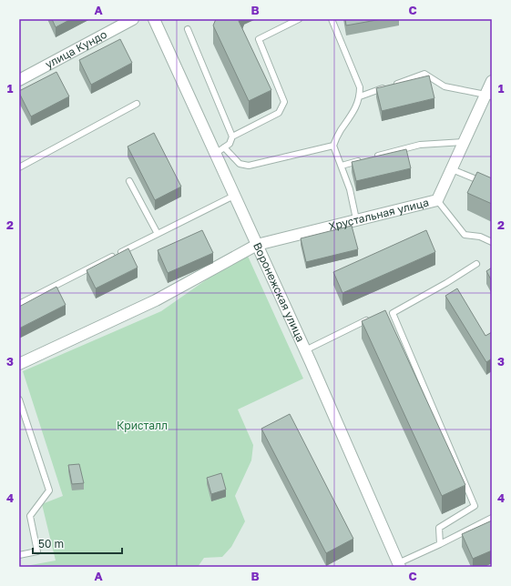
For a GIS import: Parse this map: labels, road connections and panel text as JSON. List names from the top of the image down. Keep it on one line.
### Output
{"streets":{"street":["улица Кундо","Хрустальная улица","Воронежская улица"]},"crossings":[["Хрустальная улица","Воронежская улица"]],"parks":["Кристалл"],"scale_bar":"50 m","grid":{"columns":["A","B","C"],"rows":["1","2","3","4"]}}
